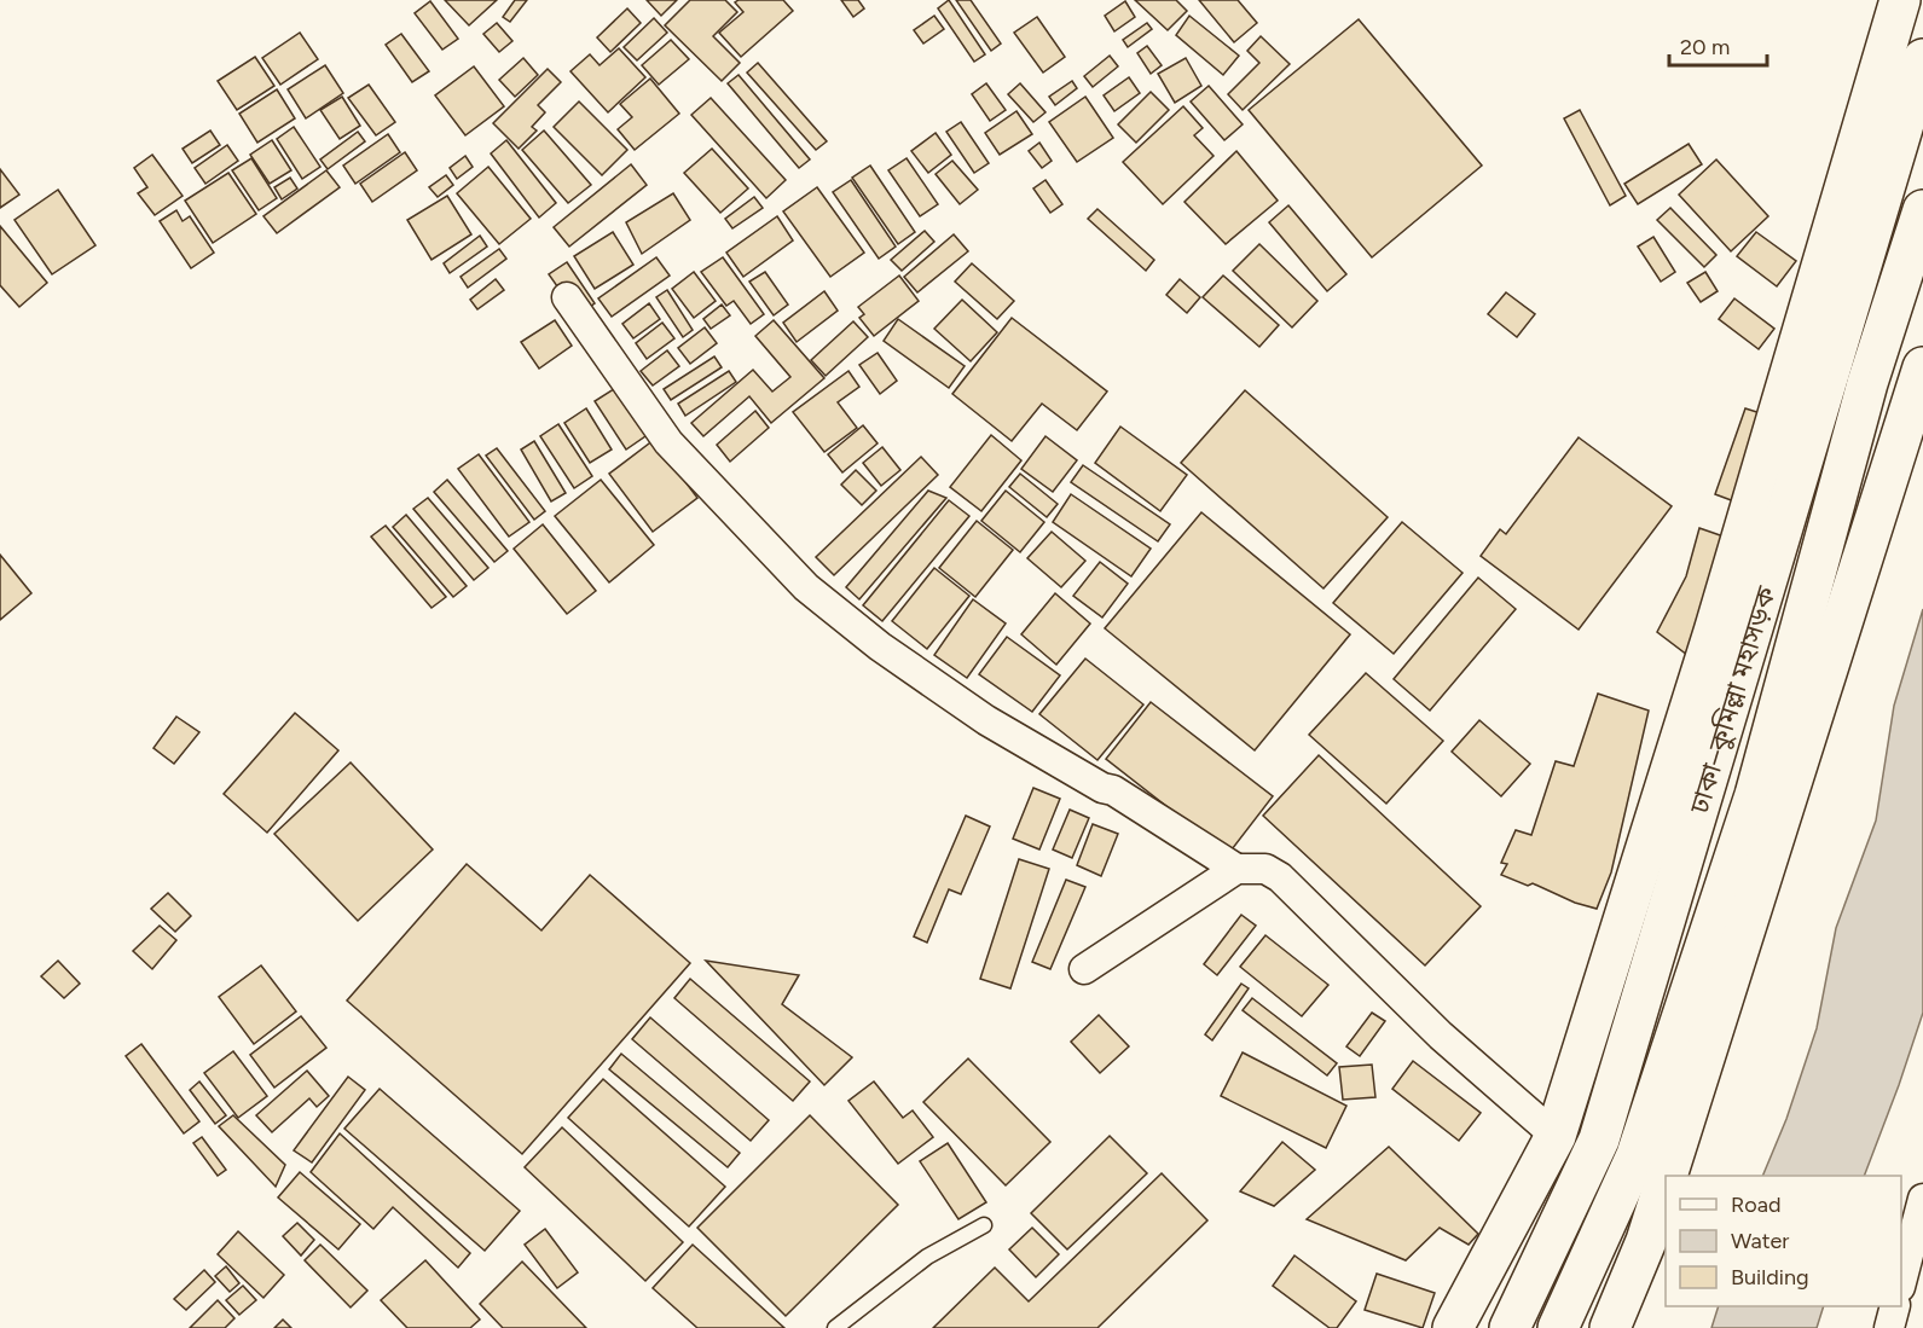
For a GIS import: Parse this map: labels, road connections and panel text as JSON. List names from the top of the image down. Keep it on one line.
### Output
{"streets":{"highway":["ঢাকা–কুমিল্লা মহাসড়ক"]},"legend":["Road","Water","Building"],"scale_bar":"20 m"}
